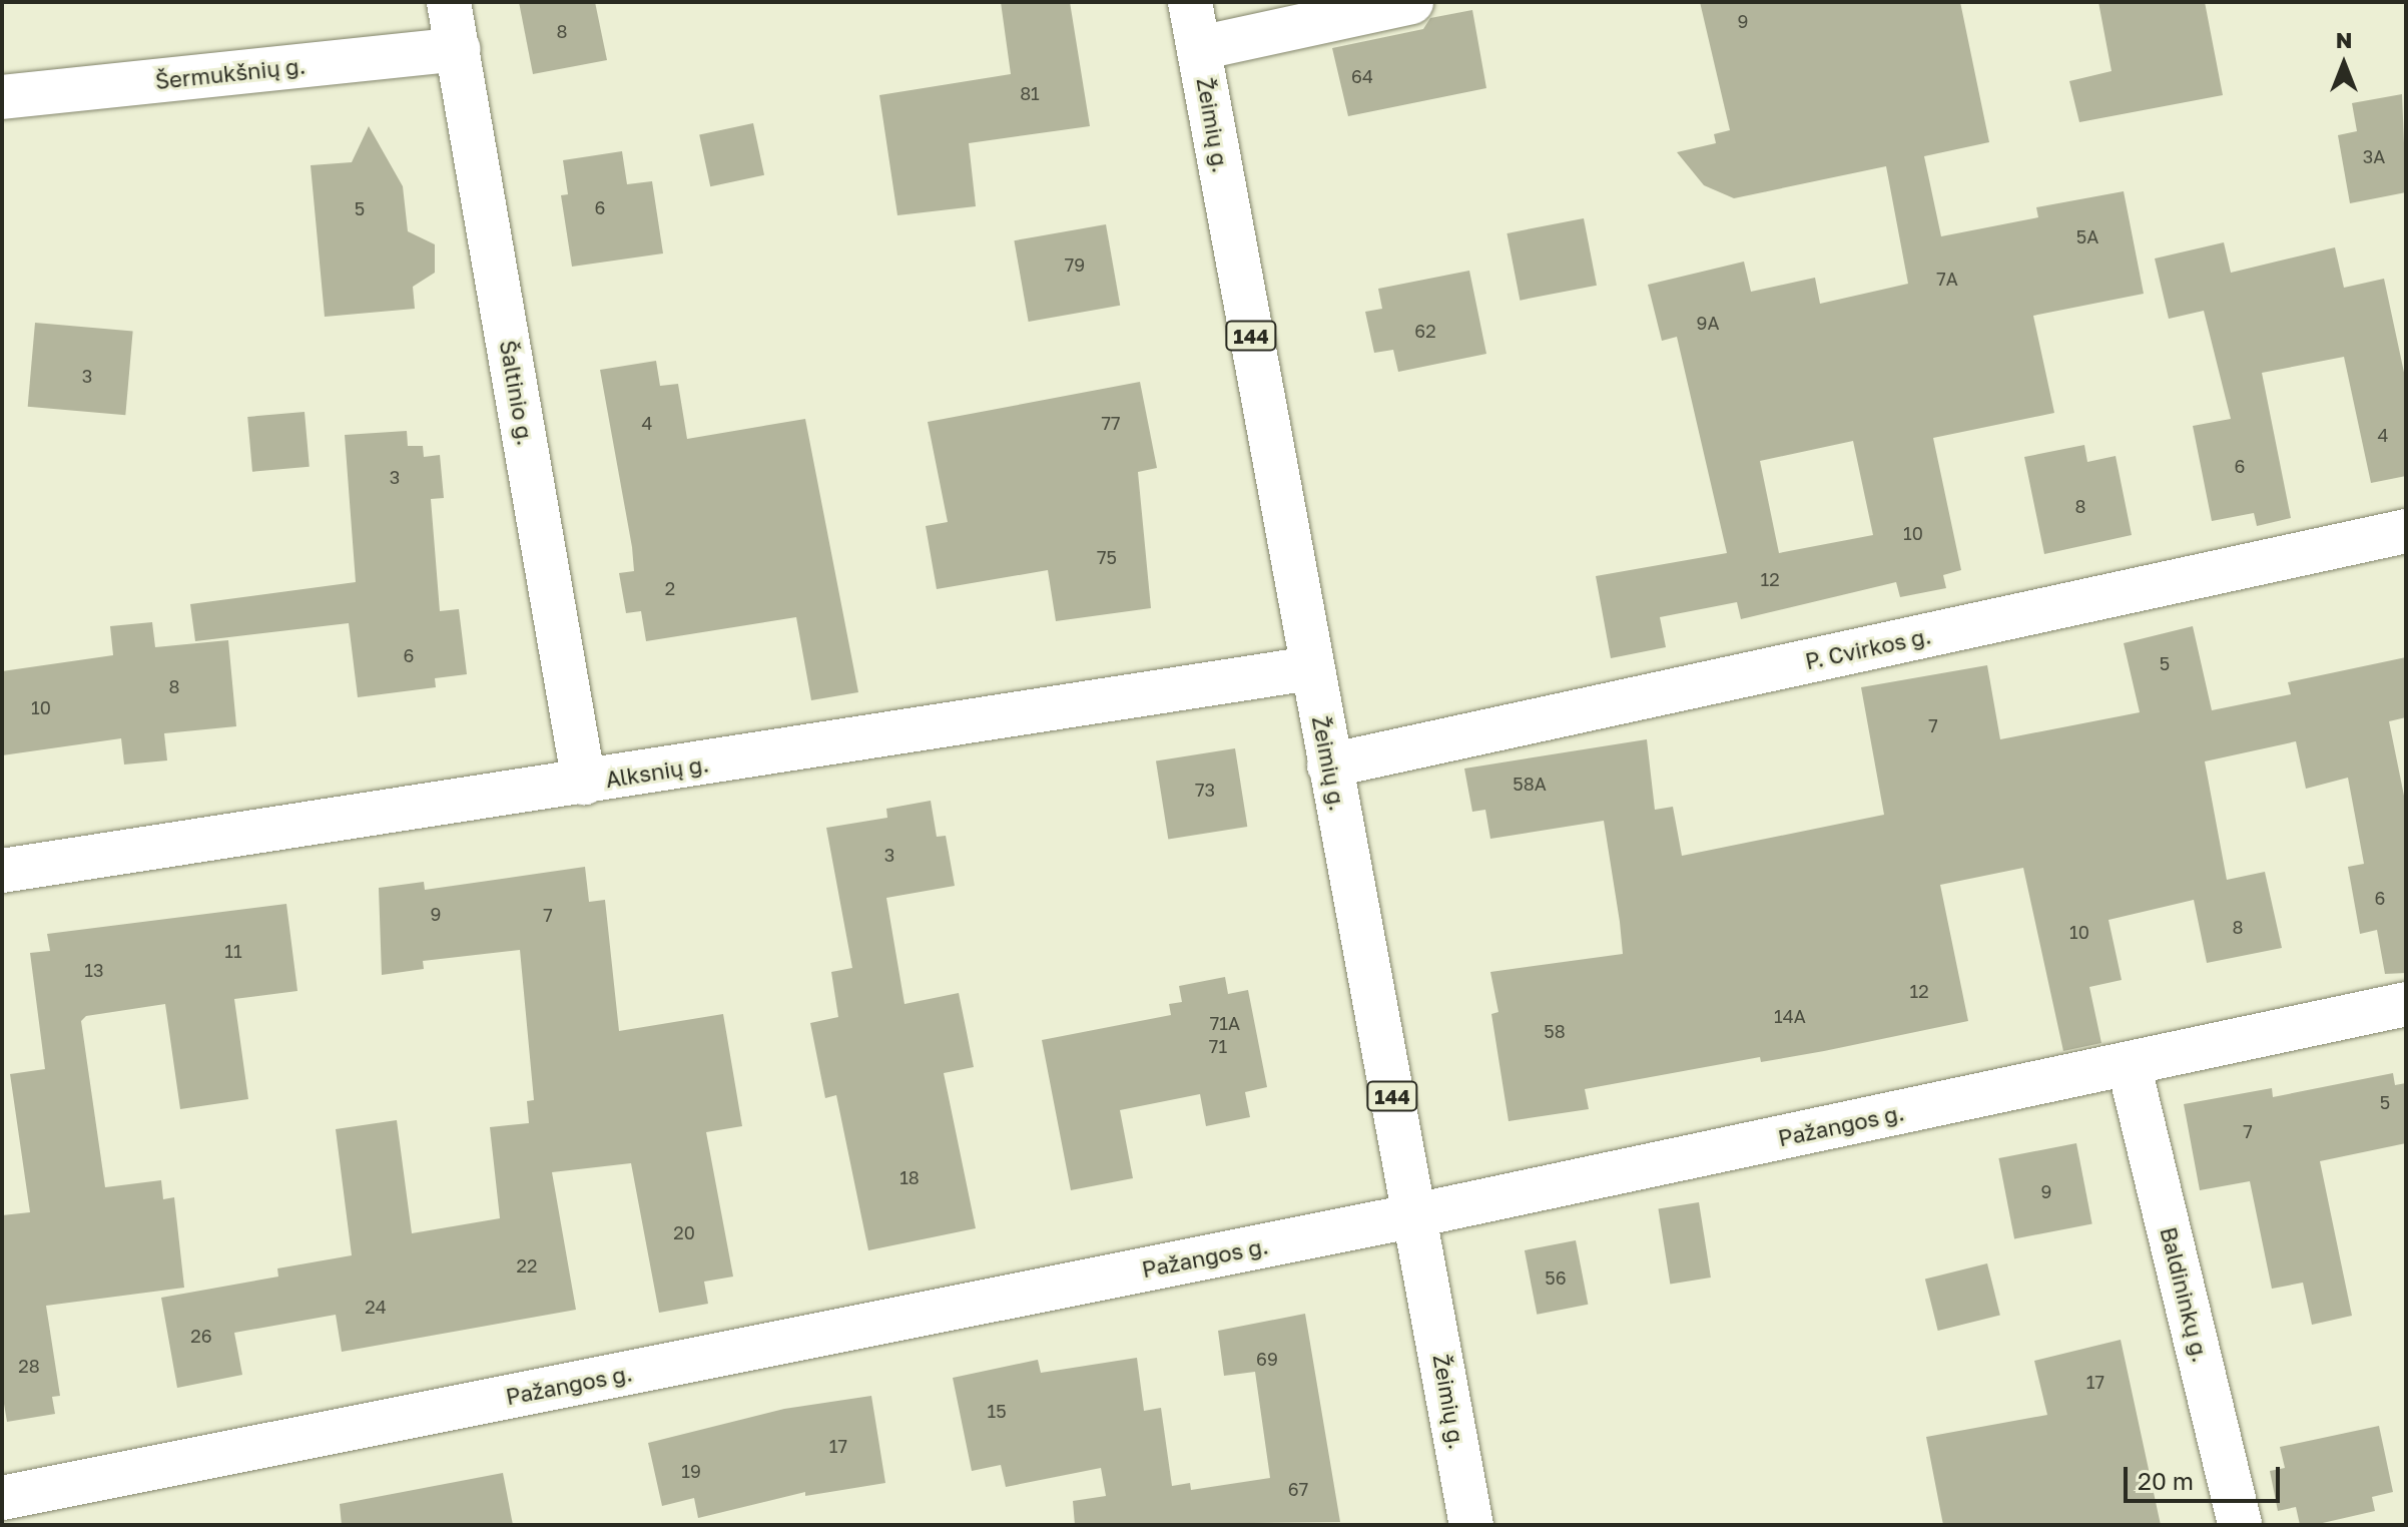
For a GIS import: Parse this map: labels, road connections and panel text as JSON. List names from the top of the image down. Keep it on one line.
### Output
{"streets":{"street":["Šermukšnių g.","Žeimių g.","144","Šaltinio g.","P. Cvirkos g.","Alksnių g.","Pažangos g.","Baldininkų g."]},"crossings":[["Šermukšnių g.","Šaltinio g."],["Žeimių g.","P. Cvirkos g."],["Žeimių g.","Alksnių g."],["Žeimių g.","Pažangos g."],["Šaltinio g.","Alksnių g."],["Pažangos g.","Baldininkų g."]],"house_numbers":["9","8","64","81","3A","6","5","5A","79","7A","9A","62","3","4","77","4","6","3","8","10","75","12","2","6","5","8","10","7","58A","73","3","6","9","7","8","10","11","13","12","14A","71A","58","71","5","7","18","9","20","22","56","24","26","69","28","17","15","17","19","67"],"scale_bar":"20 m","north":"top"}
